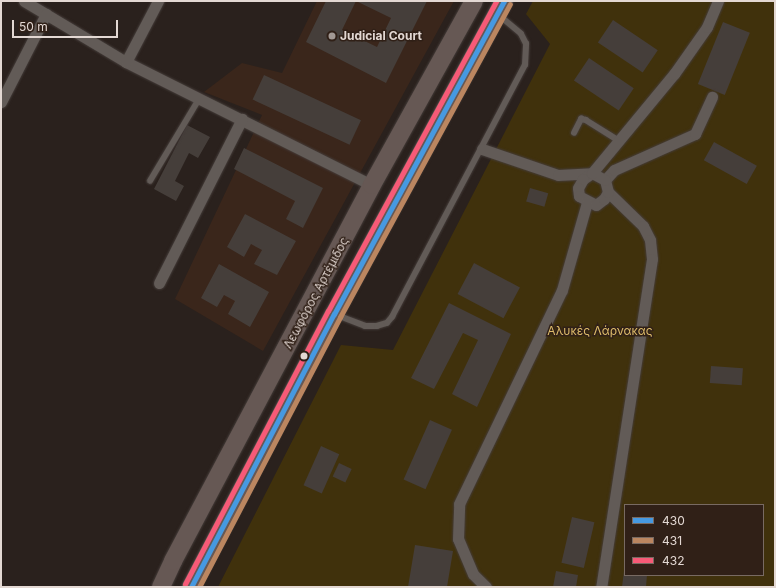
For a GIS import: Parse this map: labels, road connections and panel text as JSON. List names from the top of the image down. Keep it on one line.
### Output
{"streets":{"main road":["Λεωφόρος Αρτέμιδος"]},"parks":["Αλυκές Λάρνακας"],"places":["Judicial Court"],"lines":["transit line 430","transit line 432","transit line 431"],"legend":["430","431","432"],"scale_bar":"50 m"}
